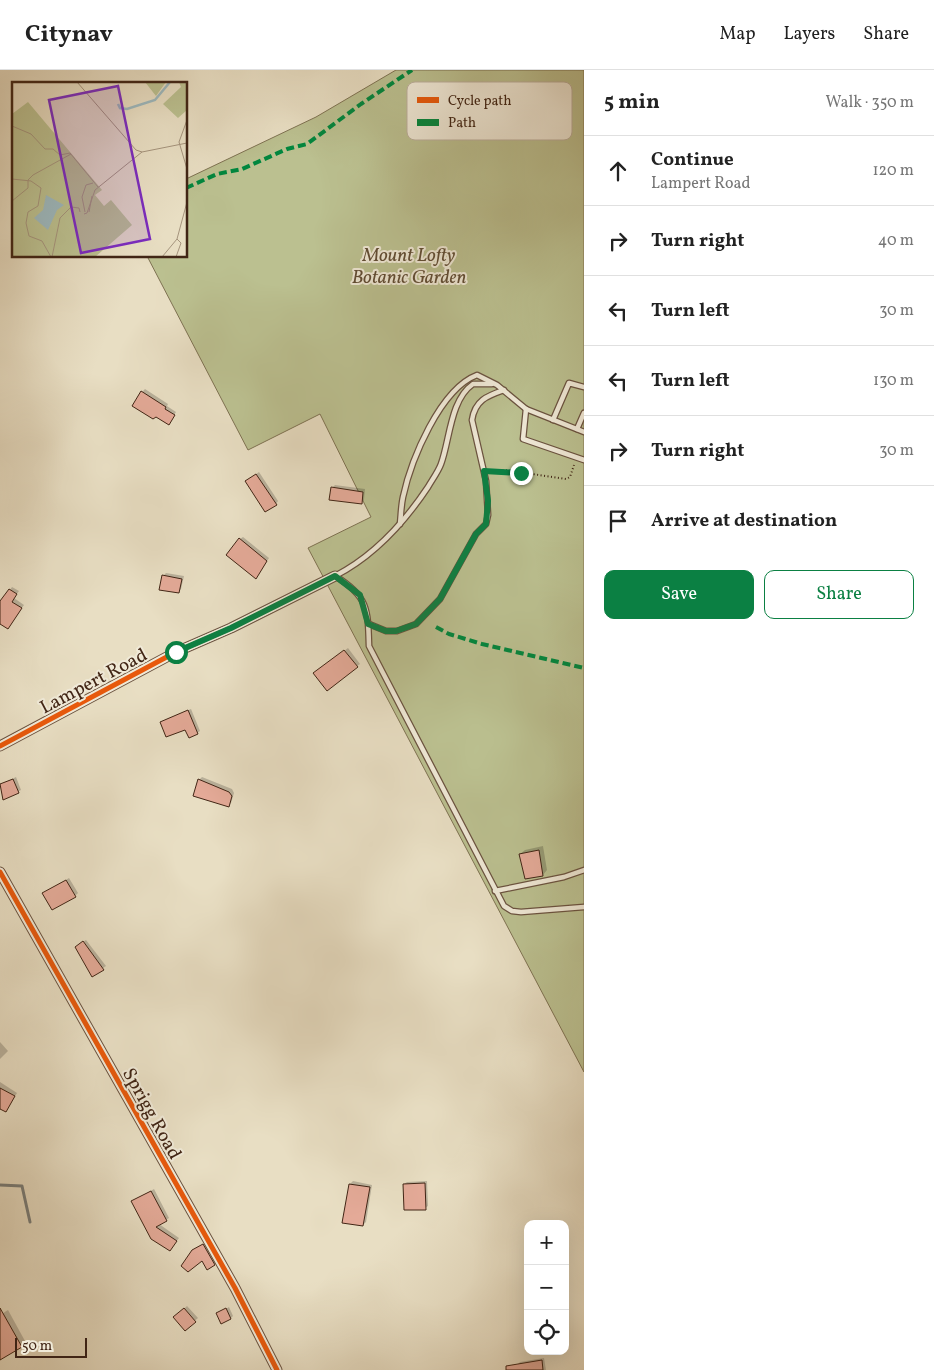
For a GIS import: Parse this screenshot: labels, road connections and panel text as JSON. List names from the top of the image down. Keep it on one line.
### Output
{"streets":{"street":["Lampert Road","Sprigg Road"]},"parks":["Mount Lofty Botanic Garden"],"legend":["Cycle path","Path"],"scale_bar":"50 m","page":{"header":"Citynav","nav":["Map","Layers","Share"],"heading":["5 min","Walk · 350 m"],"list":[["Continue","Lampert Road","120 m"],["Turn right","40 m"],["Turn left","30 m"],["Turn left","130 m"],["Turn right","30 m"],"Arrive at destination"],"buttons":["Save","Share"],"map_buttons":["+","−"],"scale":"50 m"}}
